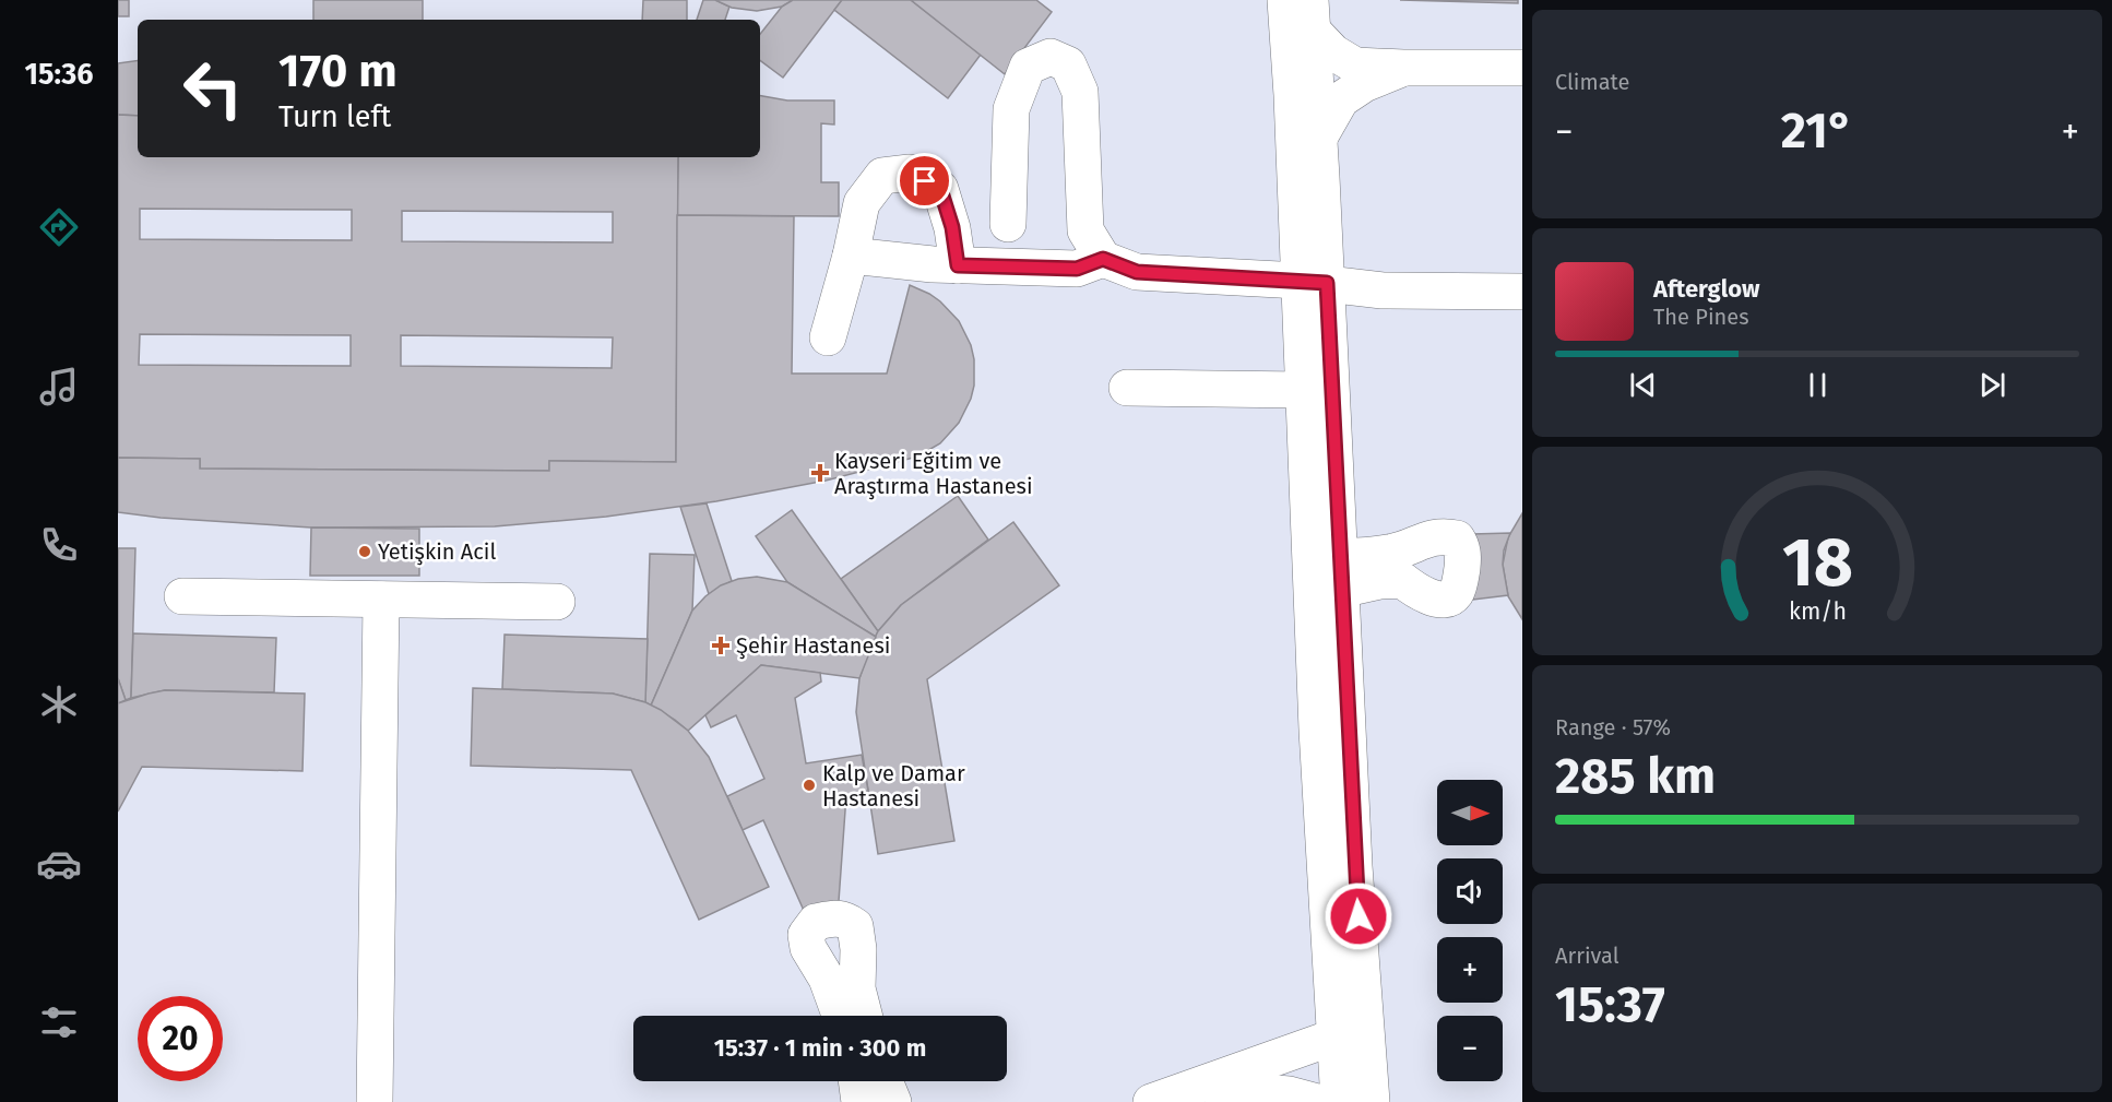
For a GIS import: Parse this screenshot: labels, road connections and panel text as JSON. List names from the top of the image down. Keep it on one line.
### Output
{"places":{"health":["Kayseri Eğitim ve Araştırma Hastanesi","Şehir Hastanesi"],"other":["Yetişkin Acil","Kalp ve Damar Hastanesi"]},"north":"right","page":{"tabs":"15:36","tile":["Climate",["Range · 57%","285 km"],["Arrival","15:37"]],"turn":["170 m","Turn left"],"heat":["−","21°","+"],"song":["Afterglow","The Pines"],"map_buttons":["+","−"],"limit":"20","trip":"15:37 · 1 min · 300 m","gauge":["18","km/h"]}}
